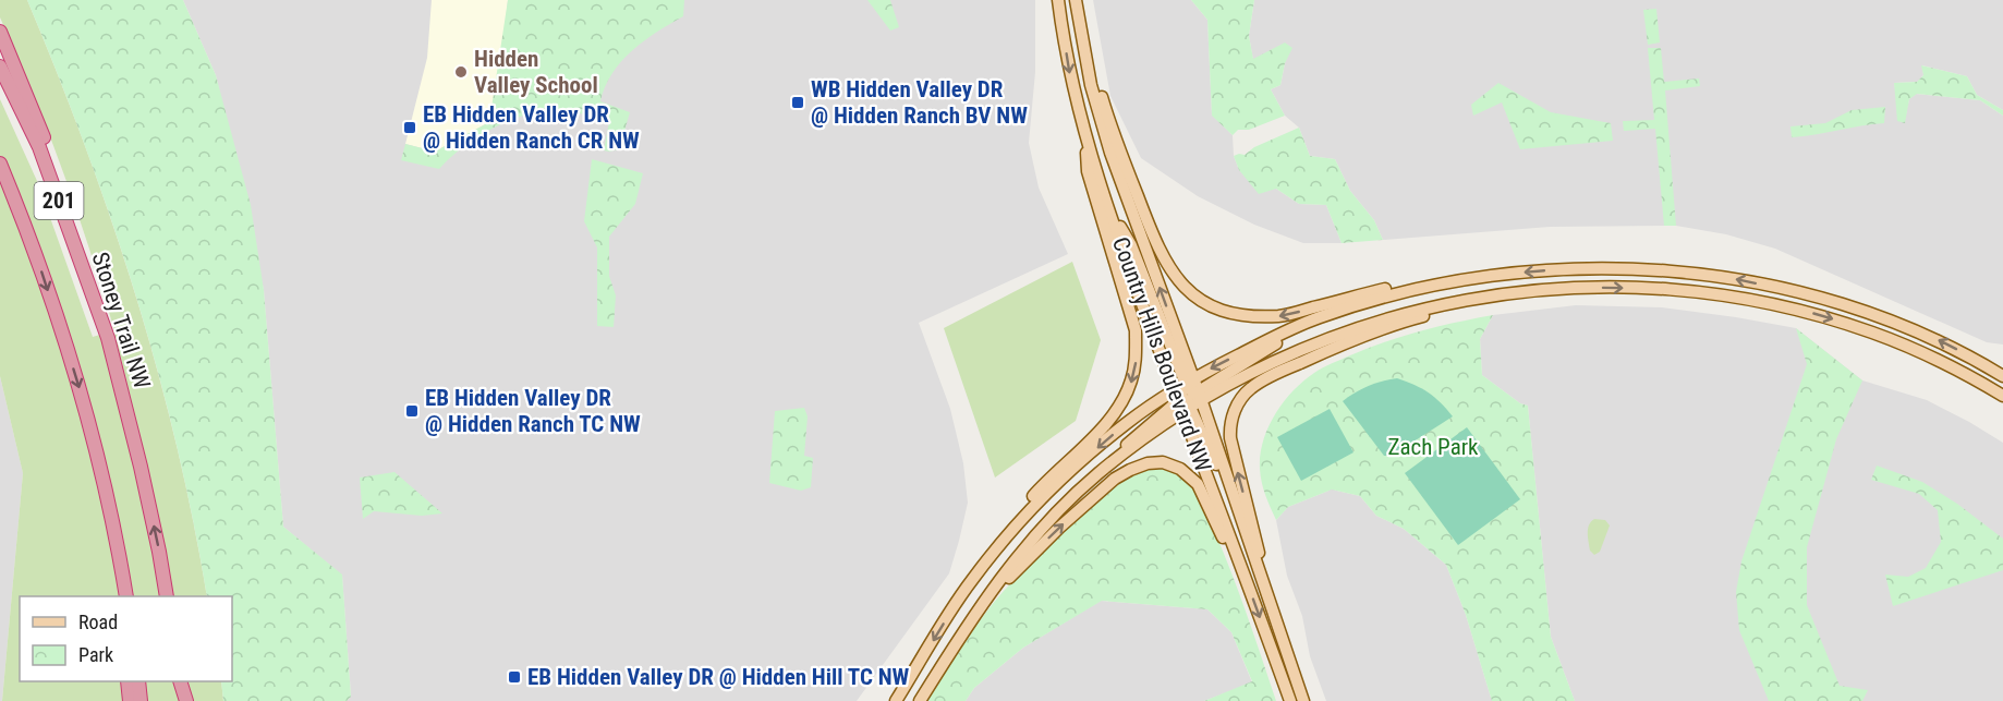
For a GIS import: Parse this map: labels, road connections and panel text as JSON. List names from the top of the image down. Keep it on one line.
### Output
{"streets":{"highway":["201","Stoney Trail NW"],"main road":["Country Hills Boulevard NW"]},"parks":["Zach Park"],"places":{"other":["Hidden Valley School"],"transit":["WB Hidden Valley DR @ Hidden Ranch BV NW","EB Hidden Valley DR @ Hidden Ranch CR NW","EB Hidden Valley DR @ Hidden Ranch TC NW","EB Hidden Valley DR @ Hidden Hill TC NW"]},"legend":["Road","Park"]}
